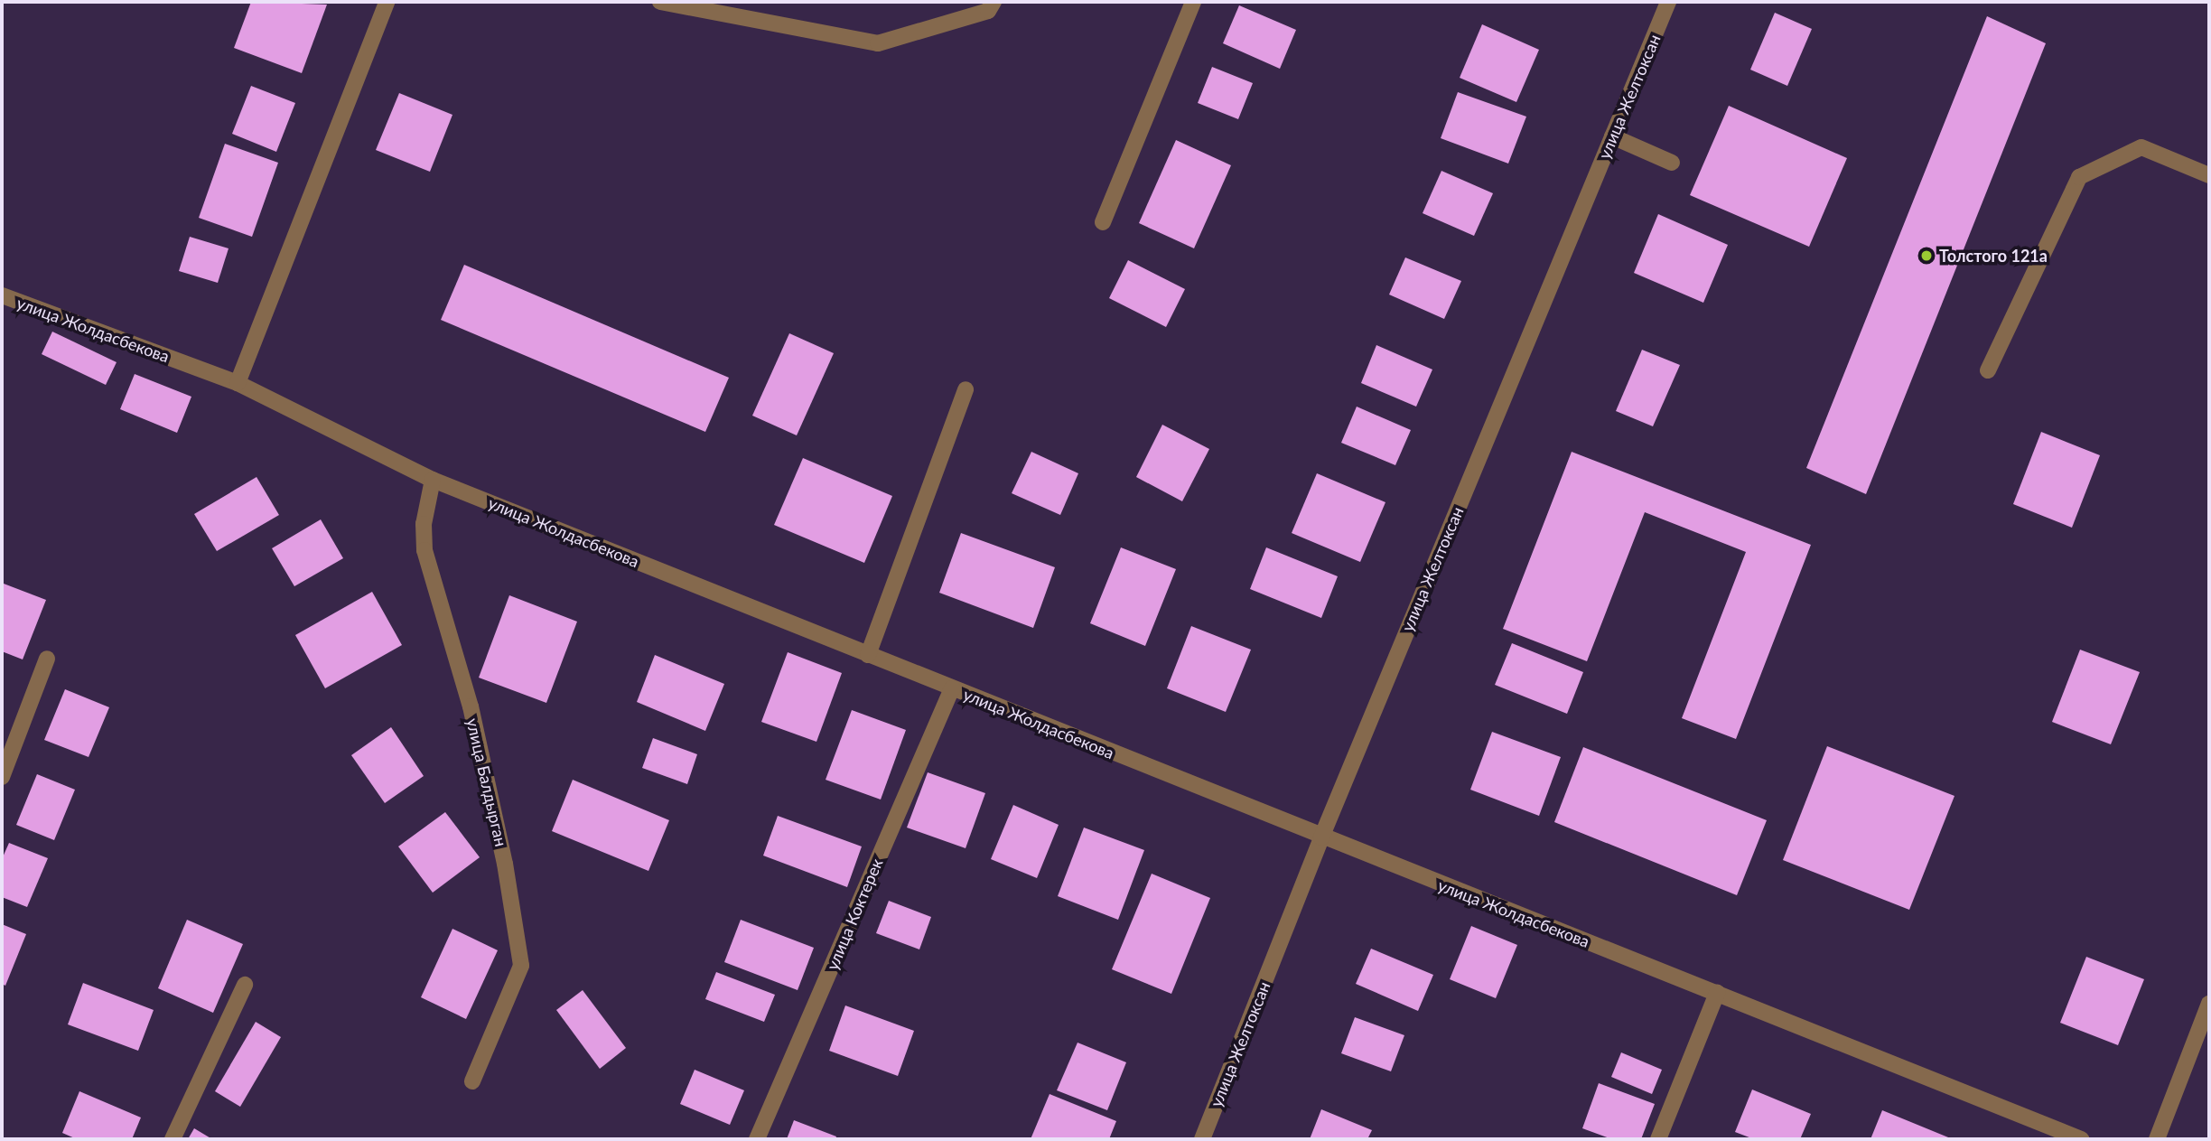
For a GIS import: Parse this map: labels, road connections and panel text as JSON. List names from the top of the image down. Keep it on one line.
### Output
{"streets":{"street":["улица Желтоксан","улица Жолдасбекова","улица Балдырган","улица Коктерек"]},"crossings":[["улица Желтоксан","улица Жолдасбекова"],["улица Жолдасбекова","улица Балдырган"],["улица Жолдасбекова","улица Коктерек"]],"places":["Толстого 121а"]}
